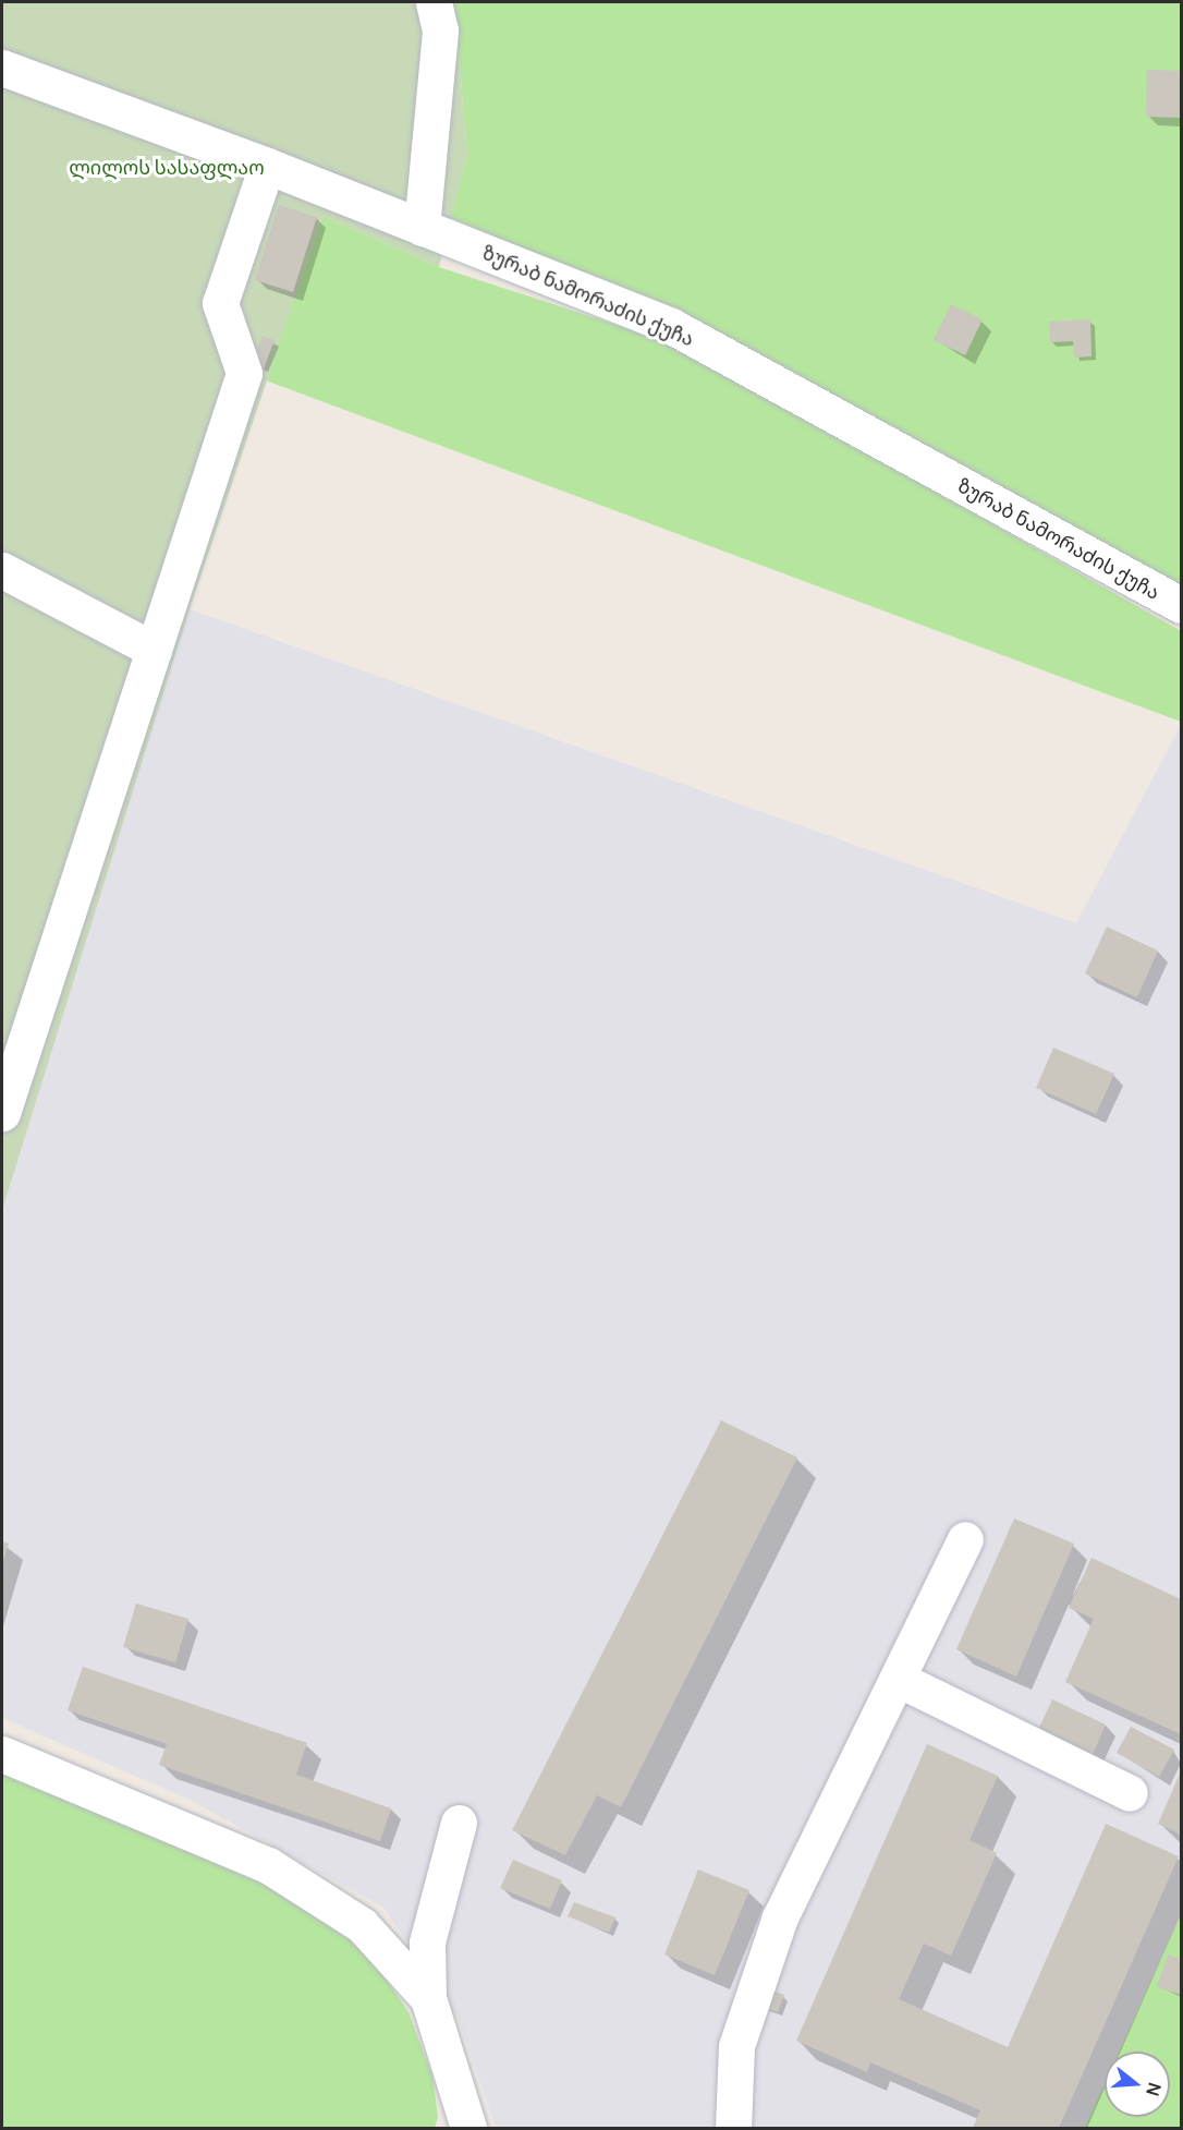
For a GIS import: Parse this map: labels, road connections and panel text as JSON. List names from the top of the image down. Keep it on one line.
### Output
{"streets":{"street":["ზურაბ ნამორაძის ქუჩა"]},"parks":["ლილოს სასაფლაო"],"north":"right"}
